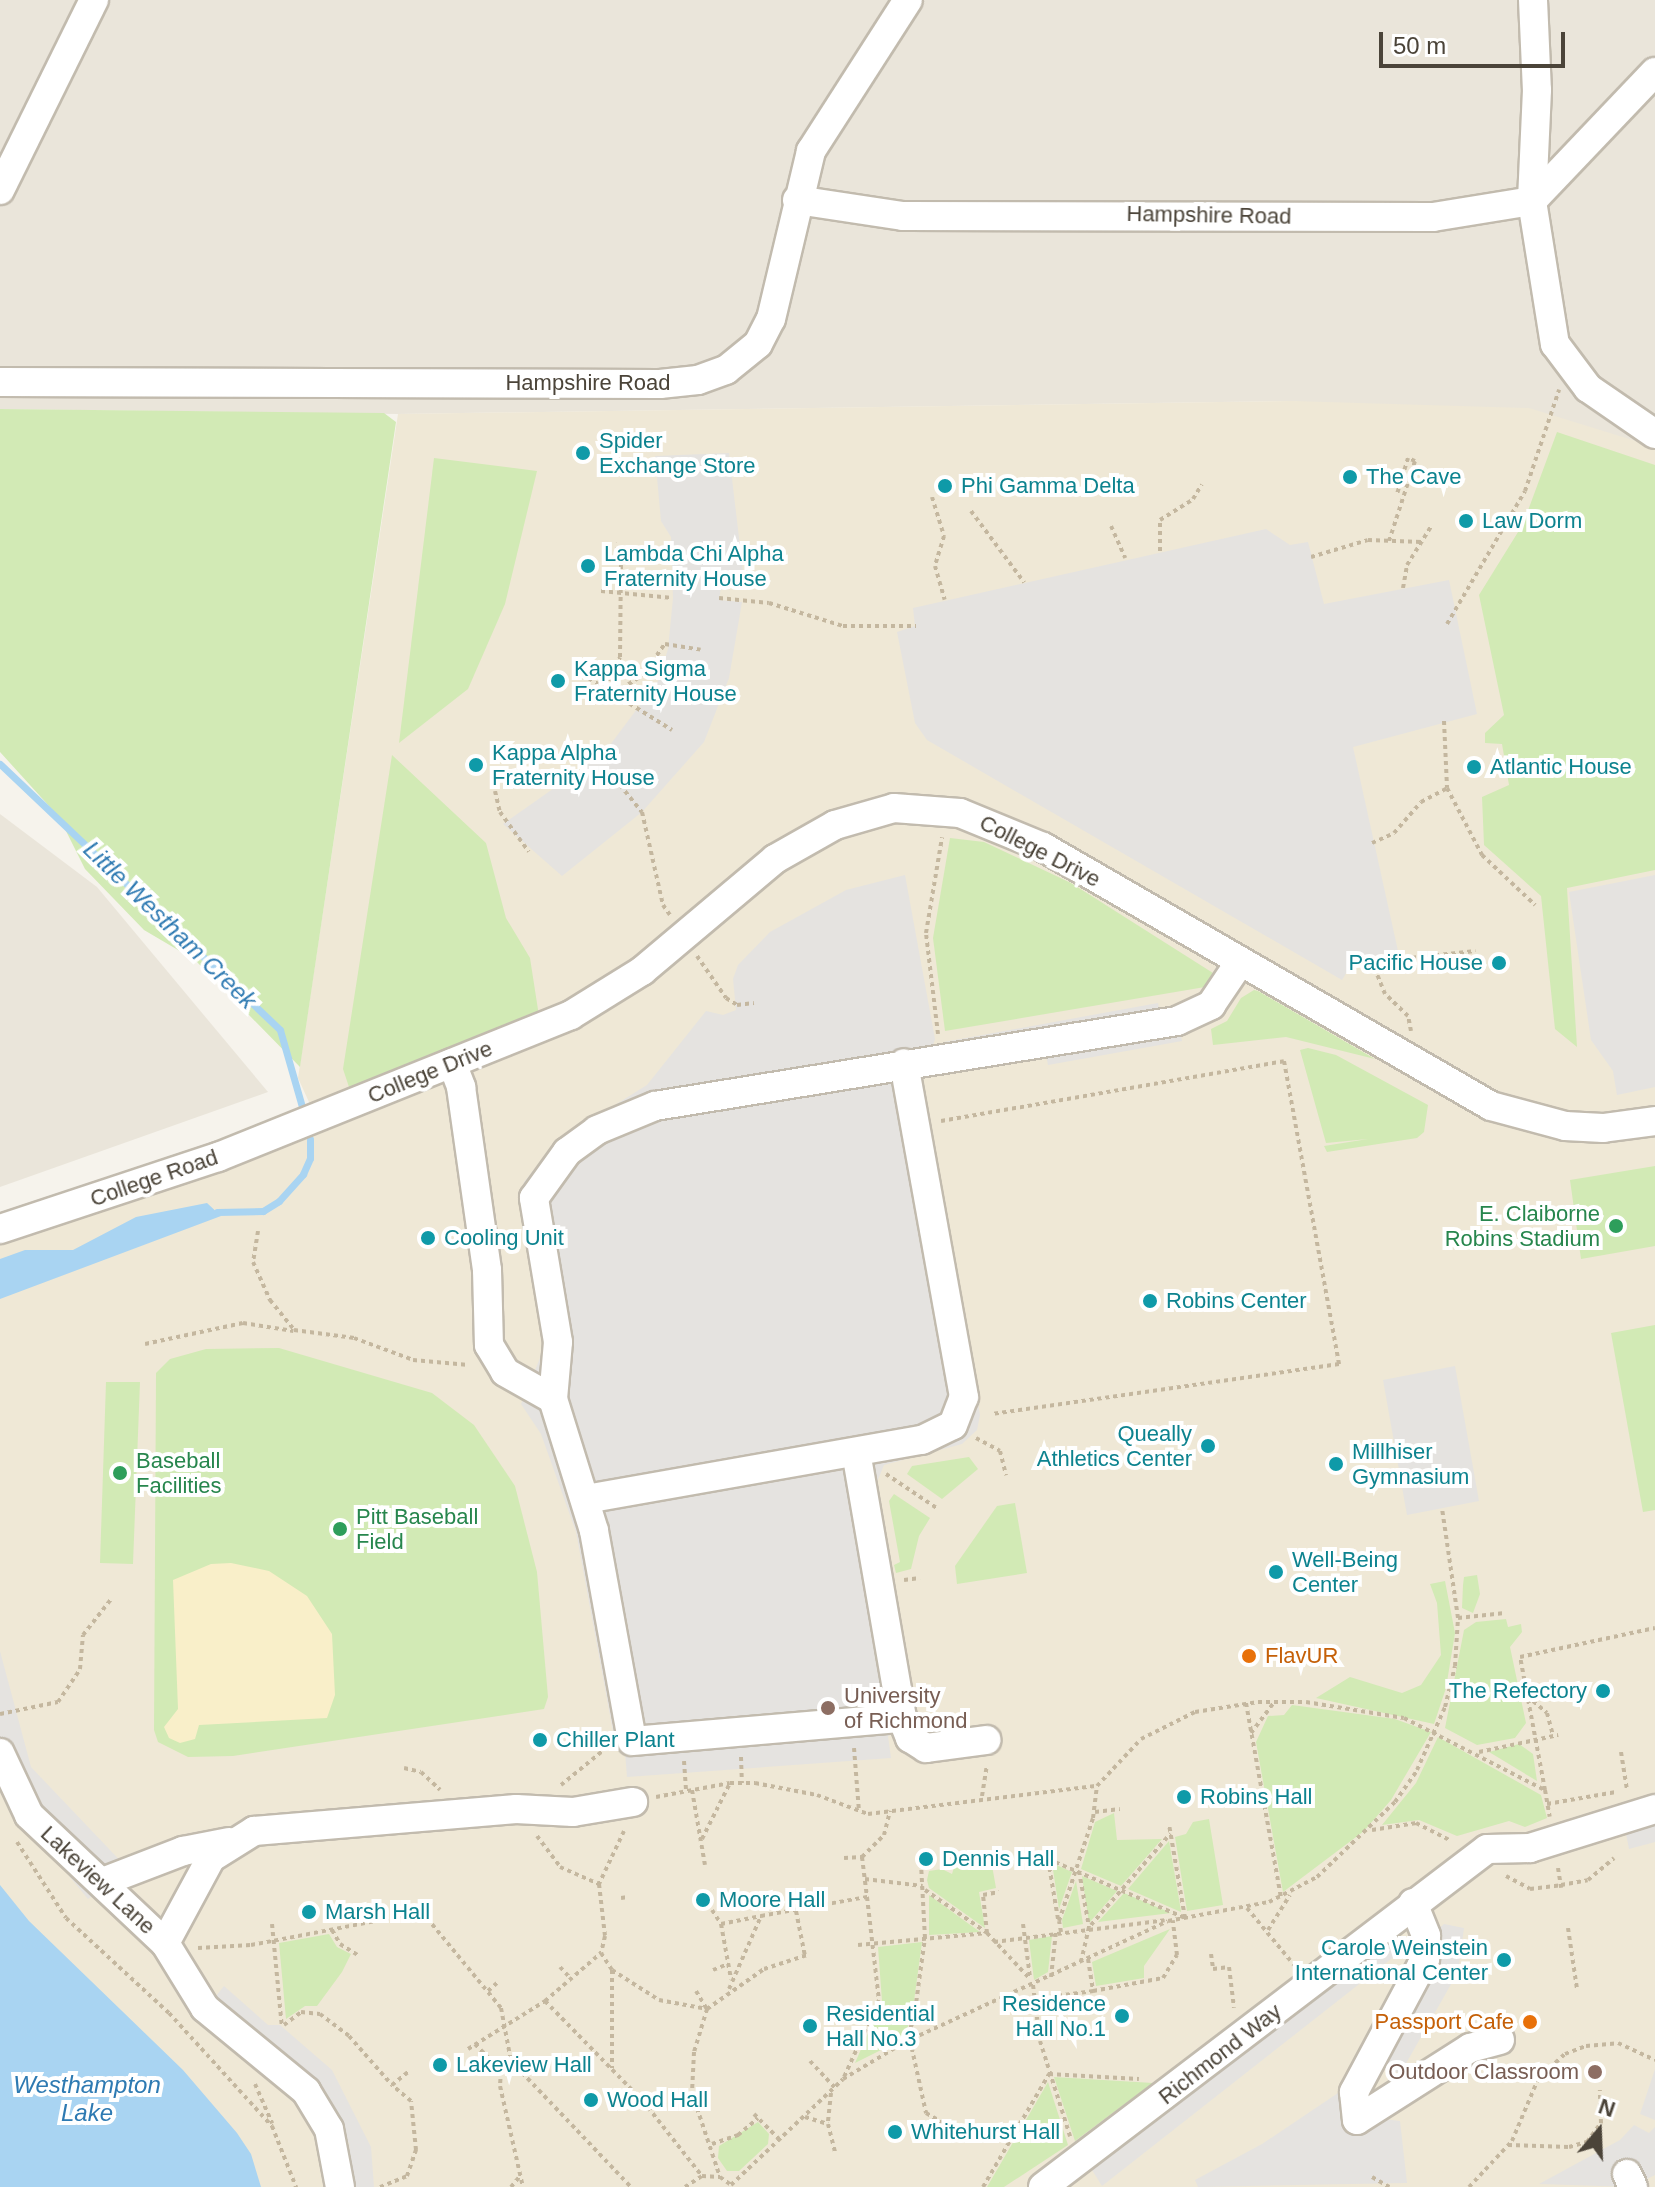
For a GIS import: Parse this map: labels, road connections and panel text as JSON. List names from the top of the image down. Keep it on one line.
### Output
{"streets":{"street":["Hampshire Road","College Drive","College Road","Lakeview Lane","Richmond Way"]},"crossings":[["College Drive","College Road"]],"water":["Little Westham Creek","Westhampton Lake"],"places":["Spider Exchange Store","The Cave","Phi Gamma Delta","Law Dorm","Lambda Chi Alpha Fraternity House","Kappa Sigma Fraternity House","Kappa Alpha Fraternity House","Atlantic House","Pacific House","E. Claiborne Robins Stadium","Cooling Unit","Robins Center","Queally Athletics Center","Millhiser Gymnasium","Baseball Facilities","Pitt Baseball Field","Well-Being Center","FlavUR","The Refectory","University of Richmond","Chiller Plant","Robins Hall","Dennis Hall","Moore Hall","Marsh Hall","Carole Weinstein International Center","Residence Hall No.1","Passport Cafe","Residential Hall No.3","Lakeview Hall","Outdoor Classroom","Wood Hall","Whitehurst Hall"],"scale_bar":"50 m","north":"top"}
